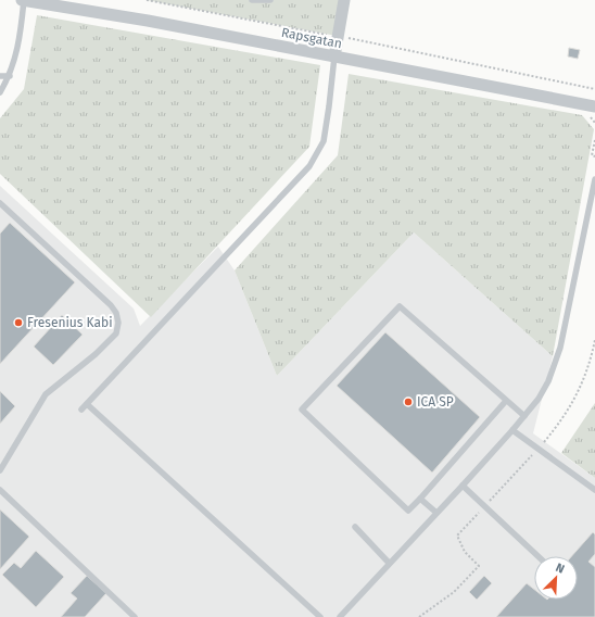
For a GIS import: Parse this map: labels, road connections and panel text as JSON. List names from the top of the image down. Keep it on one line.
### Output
{"streets":{"street":["Rapsgatan"]},"places":["Fresenius Kabi","ICA SP"],"north":"top right"}
